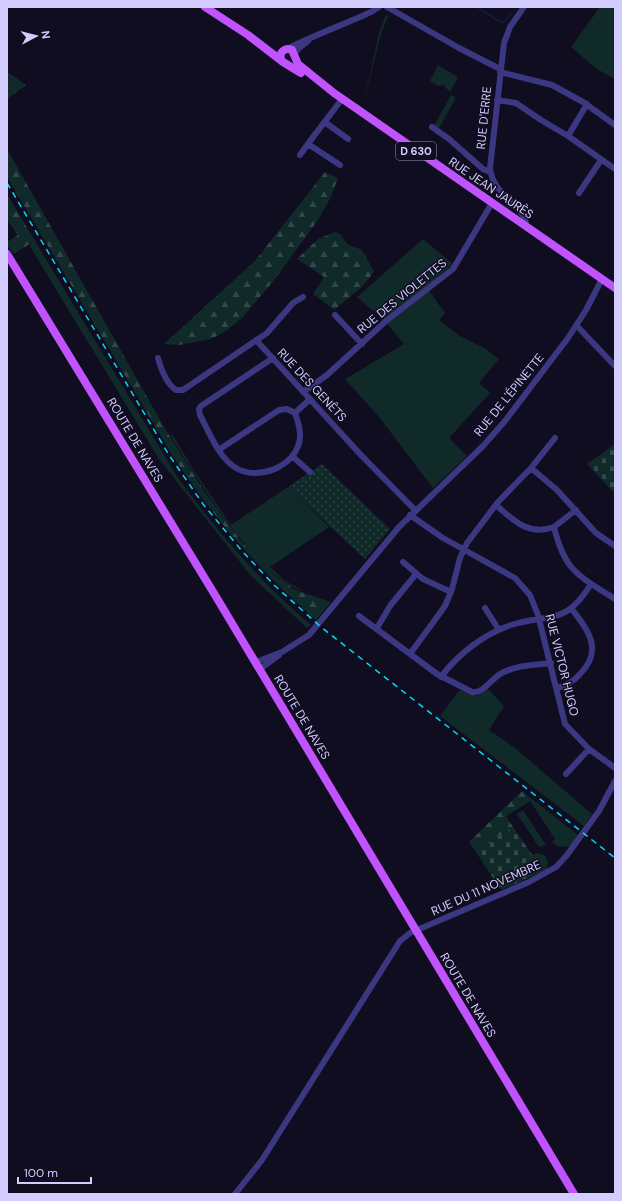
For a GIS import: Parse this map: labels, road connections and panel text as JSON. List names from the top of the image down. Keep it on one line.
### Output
{"streets":{"main road":["D 630","RUE JEAN JAURÈS","ROUTE DE NAVES"],"street":["RUE D'ERRE","RUE DES VIOLETTES","RUE DES GENÊTS","RUE DE L'ÉPINETTE","RUE VICTOR HUGO","RUE DU 11 NOVEMBRE"]},"crossings":[["RUE JEAN JAURÈS","RUE DES VIOLETTES"],["RUE JEAN JAURÈS","RUE DE L'ÉPINETTE"],["RUE DES VIOLETTES","RUE DES GENÊTS"],["RUE DES GENÊTS","RUE DE L'ÉPINETTE"],["RUE DE L'ÉPINETTE","ROUTE DE NAVES"],["RUE DE L'ÉPINETTE","RUE VICTOR HUGO"],["ROUTE DE NAVES","RUE DU 11 NOVEMBRE"]],"scale_bar":"100 m","north":"right"}
